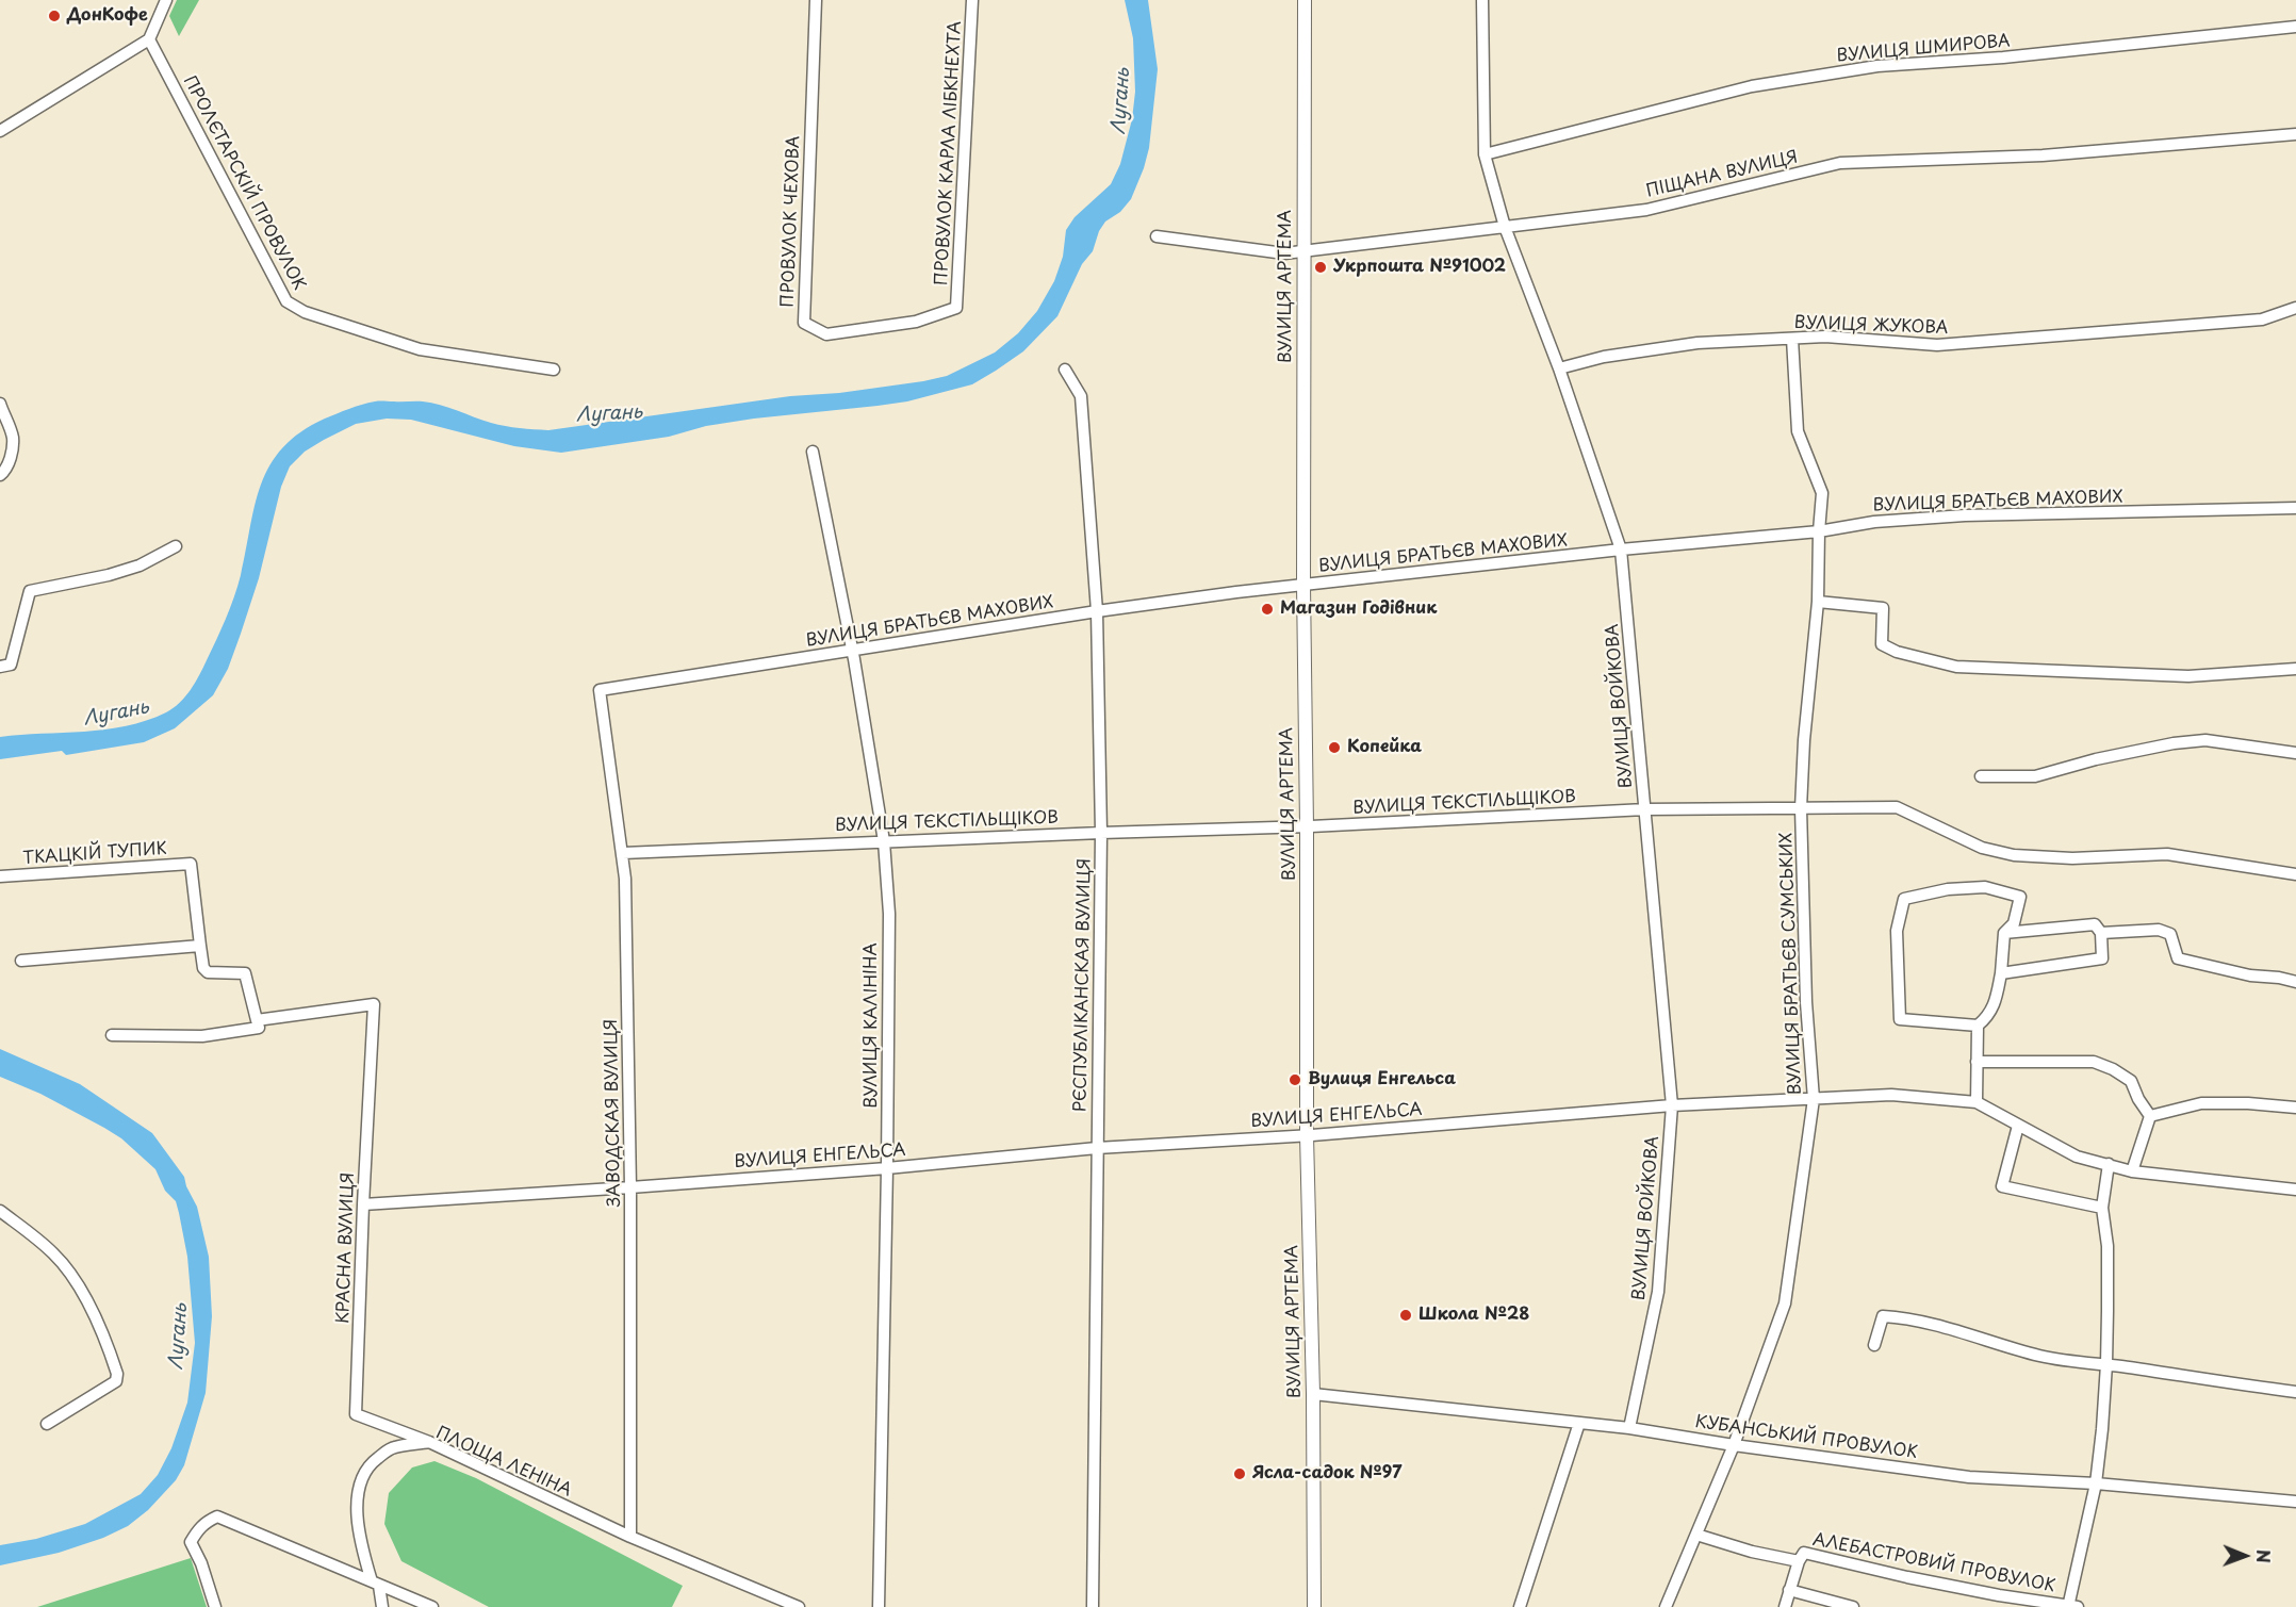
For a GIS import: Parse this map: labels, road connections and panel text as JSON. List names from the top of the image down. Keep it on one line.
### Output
{"streets":{"street":["ВУЛИЦЯ ШМИРОВА","ПРОВУЛОК КАРЛА ЛІБКНЕХТА","ПІЩАНА ВУЛИЦЯ","ПРОЛЄТАРСКІЙ ПРОВУЛОК","ПРОВУЛОК ЧЕХОВА","ВУЛИЦЯ АРТЕМА","ВУЛИЦЯ ЖУКОВА","ВУЛИЦЯ БРАТЬЄВ МАХОВИХ","ВУЛИЦЯ ВОЙКОВА","ВУЛИЦЯ ТЄКСТІЛЬЩІКОВ","ТКАЦКІЙ ТУПИК","ВУЛИЦЯ БРАТЬЄВ СУМСЬКИХ","РЄСПУБЛІКАНСКАЯ ВУЛИЦЯ","ВУЛИЦЯ КАЛІНІНА","ЗАВОДСКАЯ ВУЛИЦЯ","ВУЛИЦЯ ЕНГЕЛЬСА","КРАСНА ВУЛИЦЯ","КУБАНСЬКИЙ ПРОВУЛОК","ПЛОЩА ЛЕНІНА","АЛЕБАСТРОВИЙ ПРОВУЛОК"]},"crossings":[["ВУЛИЦЯ ШМИРОВА","ВУЛИЦЯ ВОЙКОВА"],["ПРОВУЛОК КАРЛА ЛІБКНЕХТА","ПРОВУЛОК ЧЕХОВА"],["ПІЩАНА ВУЛИЦЯ","ВУЛИЦЯ АРТЕМА"],["ПІЩАНА ВУЛИЦЯ","ВУЛИЦЯ ВОЙКОВА"],["ВУЛИЦЯ АРТЕМА","ВУЛИЦЯ БРАТЬЄВ МАХОВИХ"],["ВУЛИЦЯ АРТЕМА","ВУЛИЦЯ ТЄКСТІЛЬЩІКОВ"],["ВУЛИЦЯ АРТЕМА","ВУЛИЦЯ ЕНГЕЛЬСА"],["ВУЛИЦЯ АРТЕМА","КУБАНСЬКИЙ ПРОВУЛОК"],["ВУЛИЦЯ ЖУКОВА","ВУЛИЦЯ ВОЙКОВА"],["ВУЛИЦЯ ЖУКОВА","ВУЛИЦЯ БРАТЬЄВ СУМСЬКИХ"],["ВУЛИЦЯ БРАТЬЄВ МАХОВИХ","ВУЛИЦЯ ВОЙКОВА"],["ВУЛИЦЯ БРАТЬЄВ МАХОВИХ","ВУЛИЦЯ БРАТЬЄВ СУМСЬКИХ"],["ВУЛИЦЯ БРАТЬЄВ МАХОВИХ","РЄСПУБЛІКАНСКАЯ ВУЛИЦЯ"],["ВУЛИЦЯ БРАТЬЄВ МАХОВИХ","ВУЛИЦЯ КАЛІНІНА"],["ВУЛИЦЯ БРАТЬЄВ МАХОВИХ","ЗАВОДСКАЯ ВУЛИЦЯ"],["ВУЛИЦЯ ВОЙКОВА","ВУЛИЦЯ ТЄКСТІЛЬЩІКОВ"],["ВУЛИЦЯ ВОЙКОВА","ВУЛИЦЯ ЕНГЕЛЬСА"],["ВУЛИЦЯ ВОЙКОВА","КУБАНСЬКИЙ ПРОВУЛОК"],["ВУЛИЦЯ ТЄКСТІЛЬЩІКОВ","ВУЛИЦЯ БРАТЬЄВ СУМСЬКИХ"],["ВУЛИЦЯ ТЄКСТІЛЬЩІКОВ","РЄСПУБЛІКАНСКАЯ ВУЛИЦЯ"],["ВУЛИЦЯ ТЄКСТІЛЬЩІКОВ","ВУЛИЦЯ КАЛІНІНА"],["ВУЛИЦЯ ТЄКСТІЛЬЩІКОВ","ЗАВОДСКАЯ ВУЛИЦЯ"],["ВУЛИЦЯ БРАТЬЄВ СУМСЬКИХ","ВУЛИЦЯ ЕНГЕЛЬСА"],["ВУЛИЦЯ БРАТЬЄВ СУМСЬКИХ","КУБАНСЬКИЙ ПРОВУЛОК"],["РЄСПУБЛІКАНСКАЯ ВУЛИЦЯ","ВУЛИЦЯ ЕНГЕЛЬСА"],["ВУЛИЦЯ КАЛІНІНА","ВУЛИЦЯ ЕНГЕЛЬСА"],["ЗАВОДСКАЯ ВУЛИЦЯ","ВУЛИЦЯ ЕНГЕЛЬСА"],["ЗАВОДСКАЯ ВУЛИЦЯ","ПЛОЩА ЛЕНІНА"],["ВУЛИЦЯ ЕНГЕЛЬСА","КРАСНА ВУЛИЦЯ"],["КРАСНА ВУЛИЦЯ","ПЛОЩА ЛЕНІНА"]],"water":["Лугань"],"places":["ДонКофе","Укрпошта №91002","Магазин Годівник","Копейка","Вулиця Енгельса","Школа №28","Ясла-садок №97"],"north":"right"}
